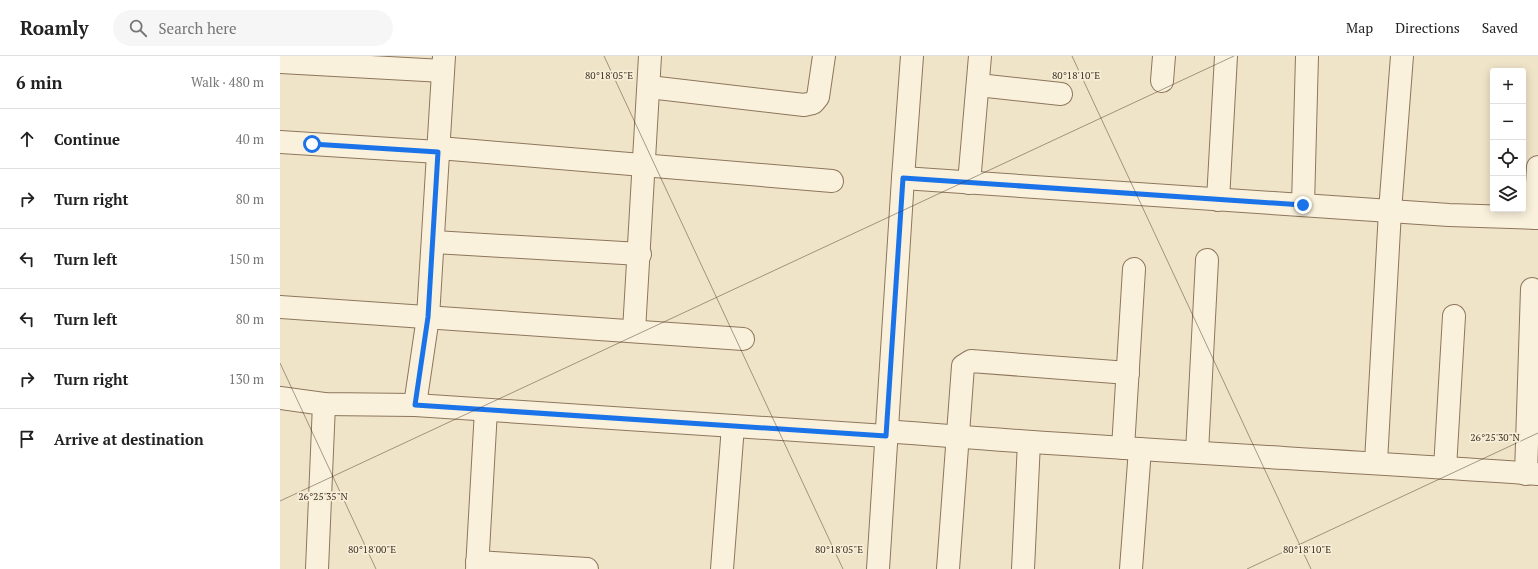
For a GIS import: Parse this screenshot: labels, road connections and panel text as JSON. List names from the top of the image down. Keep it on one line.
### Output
{"page":{"header":"Roamly","search":"Search here","nav":["Map","Directions","Saved"],"heading":["6 min","Walk · 480 m"],"map_buttons":["+","−"],"list":[["Continue","40 m"],["Turn right","80 m"],["Turn left","150 m"],["Turn left","80 m"],["Turn right","130 m"],"Arrive at destination"]},"coordinates":["80°18'05\"E","80°18'10\"E","26°25'30\"N","26°25'35\"N","80°18'00\"E"]}
